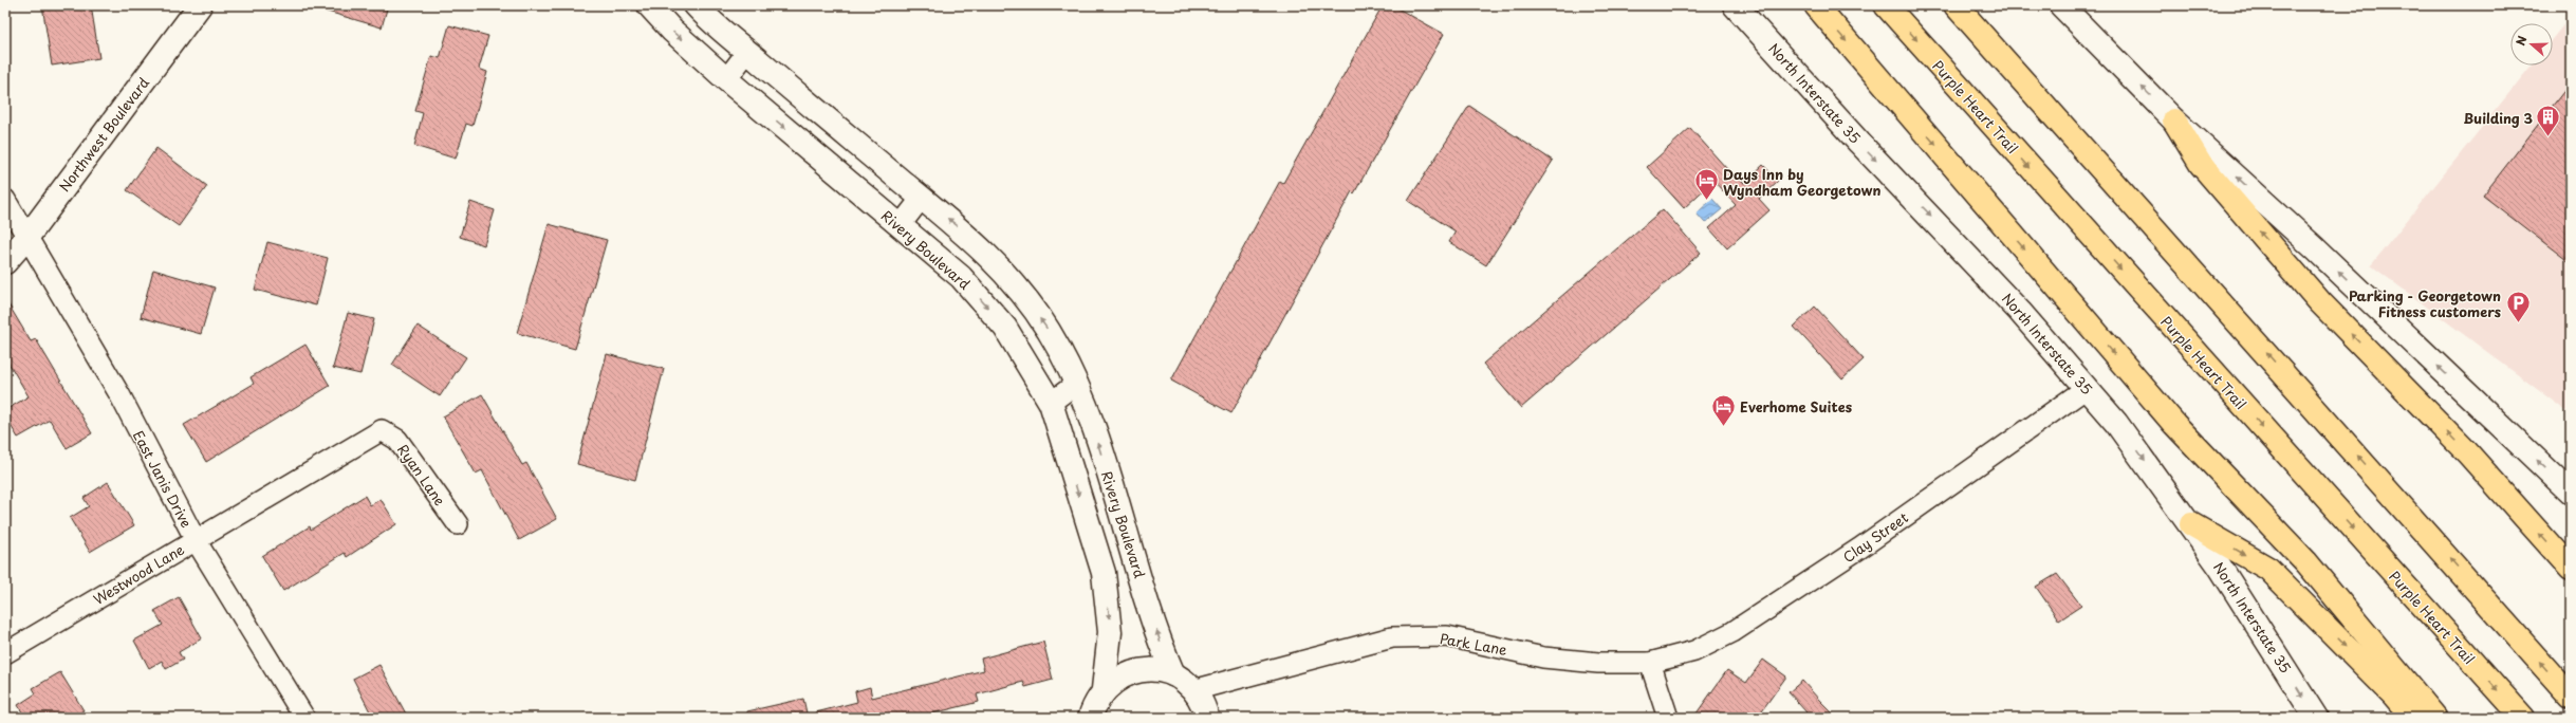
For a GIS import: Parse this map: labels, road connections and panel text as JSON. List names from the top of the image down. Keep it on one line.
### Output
{"streets":{"highway":["Purple Heart Trail"],"street":["North Interstate 35","Northwest Boulevard","Rivery Boulevard","Ryan Lane","East Janis Drive","Clay Street","Westwood Lane","Park Lane"]},"crossings":[["North Interstate 35","Clay Street"],["Northwest Boulevard","East Janis Drive"],["Ryan Lane","Westwood Lane"],["East Janis Drive","Westwood Lane"],["Clay Street","Park Lane"]],"one_way":["North Interstate 35"],"places":{"building":["Building 3"],"hotel":["Days Inn by Wyndham Georgetown","Everhome Suites"],"parking":["Parking - Georgetown Fitness customers"]},"north":"left"}
